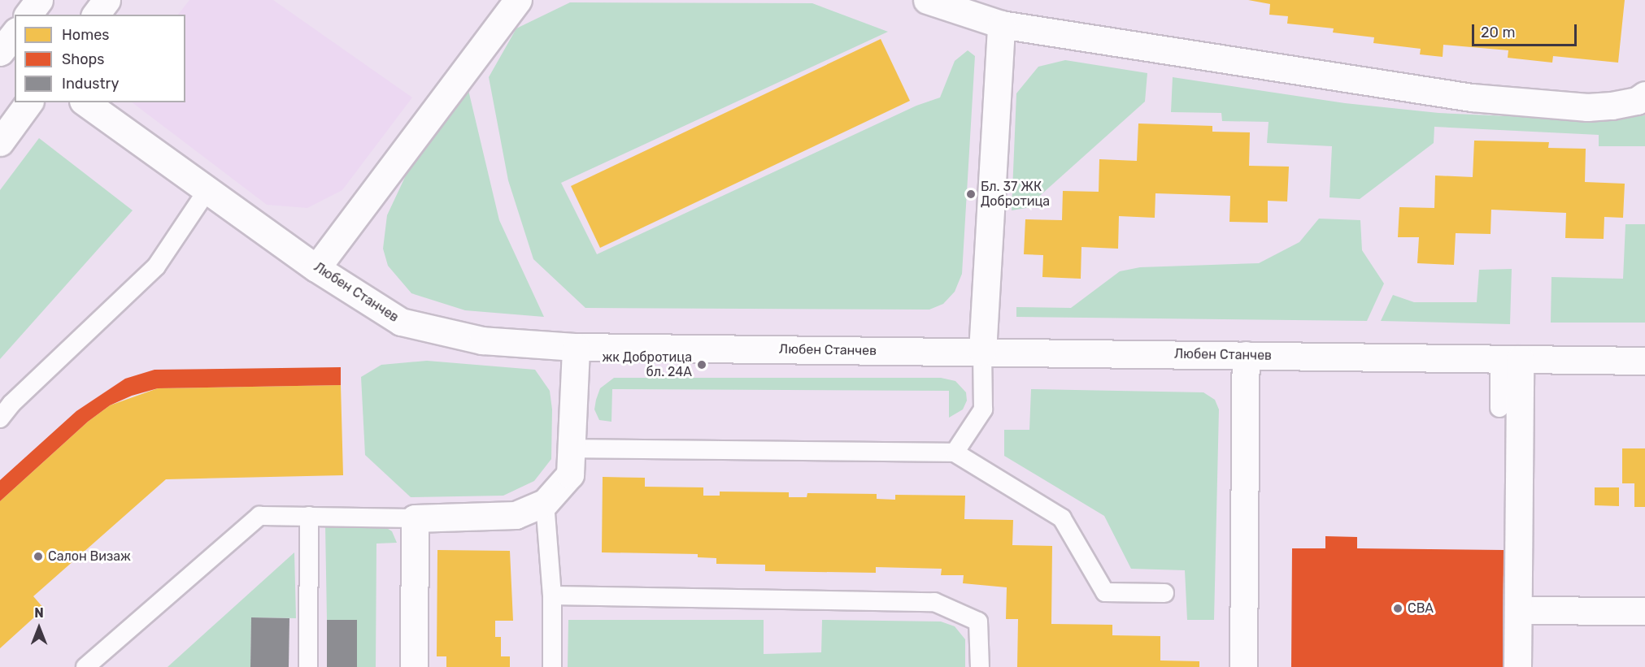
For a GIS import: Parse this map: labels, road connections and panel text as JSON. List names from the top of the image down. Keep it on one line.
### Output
{"streets":{"street":["Любен Станчев"]},"places":["Бл. 37 ЖК Добротица","жк Добротица бл. 24А","Салон Визаж","CBA"],"legend":["Homes","Shops","Industry"],"scale_bar":"20 m","north":"top"}
